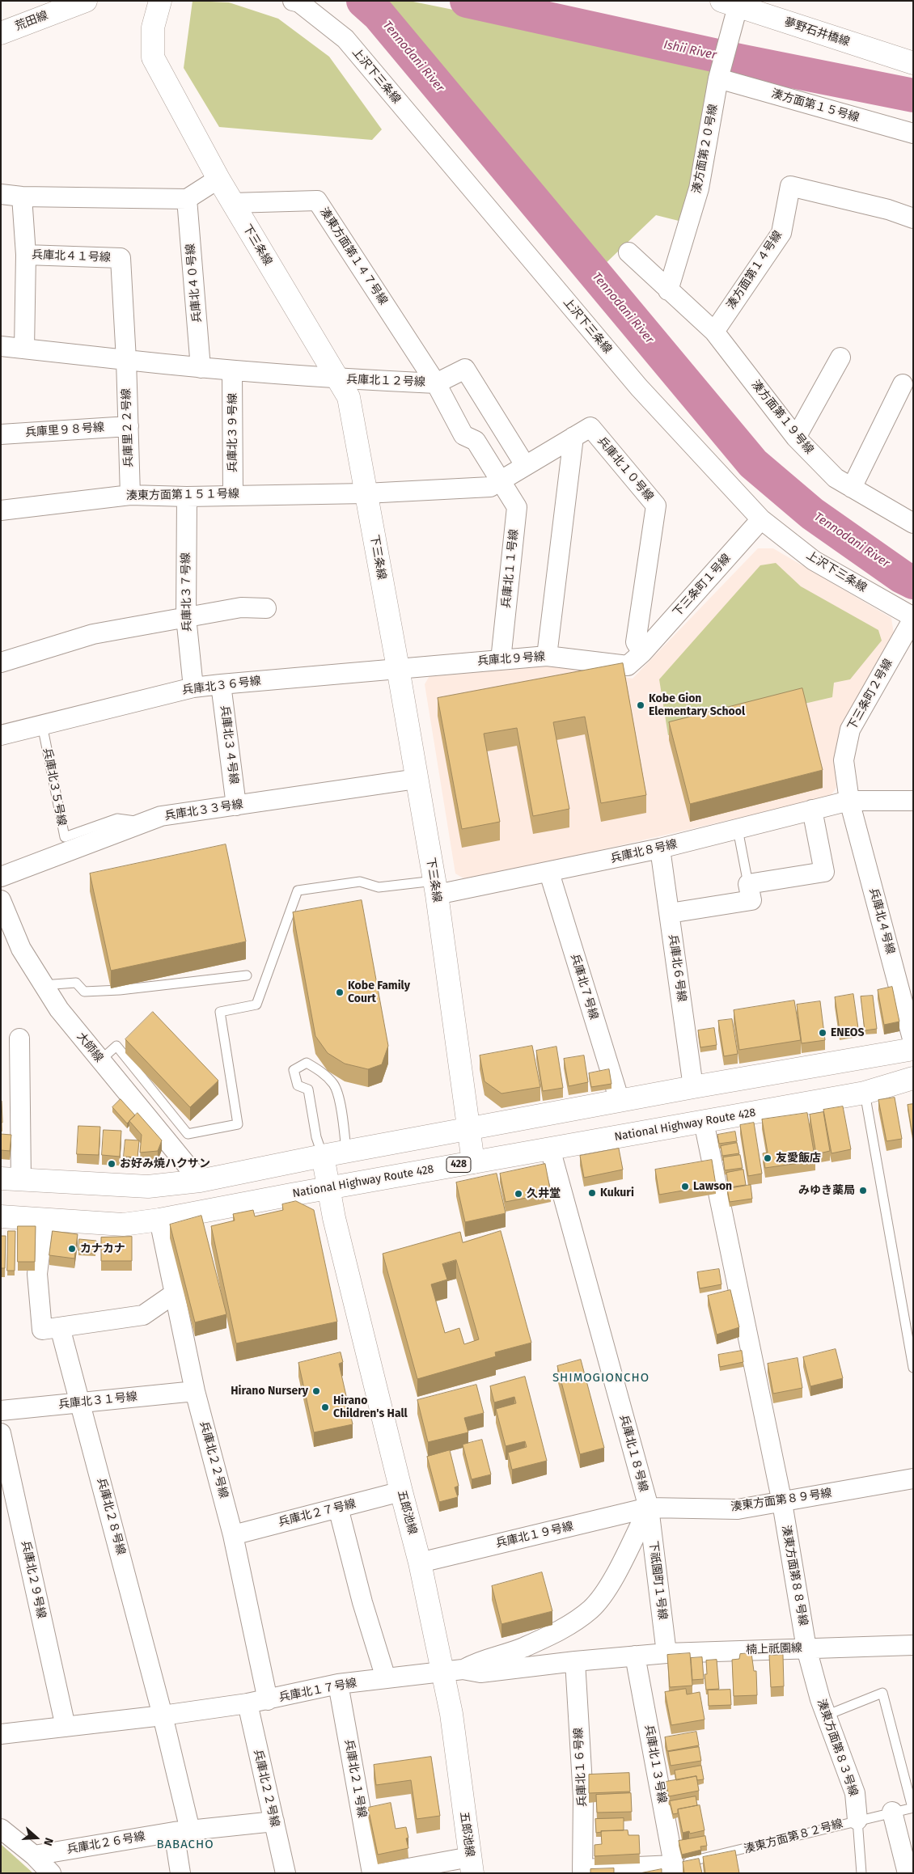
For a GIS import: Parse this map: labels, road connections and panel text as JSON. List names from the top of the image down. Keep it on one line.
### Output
{"streets":{"main road":["荒田線","夢野石井橋線","下三条線","National Highway Route 428","428","五郎池線"],"street":["上沢下三条線","湊方面第１５号線","湊方面第２０号線","兵庫北４１号線","湊東方面第１４７号線","湊方面第１４号線","兵庫北４０号線","兵庫北１２号線","湊方面第１９号線","兵庫里２２号線","兵庫里９８号線","兵庫北３９号線","兵庫北１０号線","湊東方面第１５１号線","兵庫北１１号線","下三条町１号線","兵庫北３７号線","兵庫北９号線","兵庫北３６号線","下三条町２号線","兵庫北３４号線","兵庫北３３号線","兵庫北８号線","兵庫北４号線","兵庫北６号線","兵庫北７号線","大師線","兵庫北３１号線","兵庫北１８号線","兵庫北２２号線","湊東方面第８９号線","兵庫北２７号線","兵庫北２８号線","兵庫北１９号線","湊東方面第８８号線","兵庫北２９号線","下祇園町１号線","楠上祇園線","兵庫北１７号線","湊東方面第８３号線","兵庫北１３号線","兵庫北１６号線","兵庫北２１号線","兵庫北２６号線"],"lane":["兵庫北３５号線","湊東方面第８２号線"]},"crossings":[["夢野石井橋線","湊方面第２０号線"],["上沢下三条線","下三条町１号線"],["上沢下三条線","下三条町２号線"],["湊方面第１５号線","湊方面第２０号線"],["湊方面第２０号線","湊方面第１９号線"],["下三条線","湊東方面第１４７号線"],["下三条線","兵庫北１２号線"],["下三条線","兵庫北１０号線"],["下三条線","湊東方面第１５１号線"],["下三条線","兵庫北９号線"],["下三条線","兵庫北３６号線"],["下三条線","兵庫北３３号線"],["下三条線","兵庫北８号線"],["下三条線","National Highway Route 428"],["兵庫北４１号線","兵庫里２２号線"],["湊東方面第１４７号線","兵庫北１２号線"],["湊方面第１４号線","湊方面第１９号線"],["兵庫北１２号線","兵庫北１０号線"],["兵庫北１２号線","兵庫北１１号線"],["兵庫里２２号線","兵庫里９８号線"],["兵庫里２２号線","湊東方面第１５１号線"],["兵庫北３９号線","湊東方面第１５１号線"],["兵庫北１０号線","湊東方面第１５１号線"],["兵庫北１０号線","兵庫北１１号線"],["兵庫北１０号線","下三条町１号線"],["兵庫北１０号線","兵庫北９号線"],["湊東方面第１５１号線","兵庫北３７号線"],["兵庫北１１号線","兵庫北９号線"],["下三条町１号線","兵庫北９号線"],["兵庫北３７号線","兵庫北３６号線"],["兵庫北９号線","兵庫北３６号線"],["兵庫北３６号線","兵庫北３４号線"],["兵庫北３６号線","兵庫北３５号線"],["下三条町２号線","兵庫北８号線"],["下三条町２号線","兵庫北４号線"],["兵庫北３４号線","兵庫北３３号線"],["兵庫北３５号線","兵庫北３３号線"],["兵庫北８号線","兵庫北４号線"],["兵庫北８号線","兵庫北６号線"],["兵庫北８号線","兵庫北７号線"],["National Highway Route 428","兵庫北１８号線"],["National Highway Route 428","兵庫北２２号線"],["National Highway Route 428","五郎池線"],["National Highway Route 428","湊東方面第８８号線"],["兵庫北３１号線","兵庫北２２号線"],["兵庫北３１号線","兵庫北２８号線"],["兵庫北１８号線","湊東方面第８９号線"],["兵庫北１８号線","兵庫北１９号線"],["兵庫北１８号線","下祇園町１号線"],["兵庫北２２号線","兵庫北２７号線"],["兵庫北２２号線","兵庫北１７号線"],["兵庫北２２号線","兵庫北２６号線"],["湊東方面第８９号線","兵庫北１９号線"],["湊東方面第８９号線","湊東方面第８８号線"],["湊東方面第８９号線","下祇園町１号線"],["五郎池線","兵庫北２７号線"],["五郎池線","兵庫北１９号線"],["五郎池線","兵庫北１７号線"],["兵庫北２８号線","兵庫北１７号線"],["兵庫北２８号線","兵庫北２６号線"],["兵庫北１９号線","下祇園町１号線"],["湊東方面第８８号線","楠上祇園線"],["湊東方面第８８号線","湊東方面第８３号線"],["兵庫北２９号線","兵庫北１７号線"],["下祇園町１号線","楠上祇園線"],["楠上祇園線","兵庫北１７号線"],["楠上祇園線","湊東方面第８３号線"],["楠上祇園線","兵庫北１３号線"],["兵庫北１７号線","兵庫北１３号線"],["兵庫北１７号線","兵庫北１６号線"],["兵庫北１７号線","兵庫北２１号線"],["湊東方面第８３号線","湊東方面第８２号線"],["兵庫北１３号線","湊東方面第８２号線"]],"districts":["SHIMOGIONCHO","BABACHO"],"water":["Ishii River","Tennodani River"],"places":["Kobe Gion Elementary School","Kobe Family Court","ENEOS","友愛飯店","お好み焼ハクサン","Lawson","みゆき薬局","Kukuri","久井堂","カナカナ","Hirano Nursery","Hirano Children's Hall"],"north":"right"}
